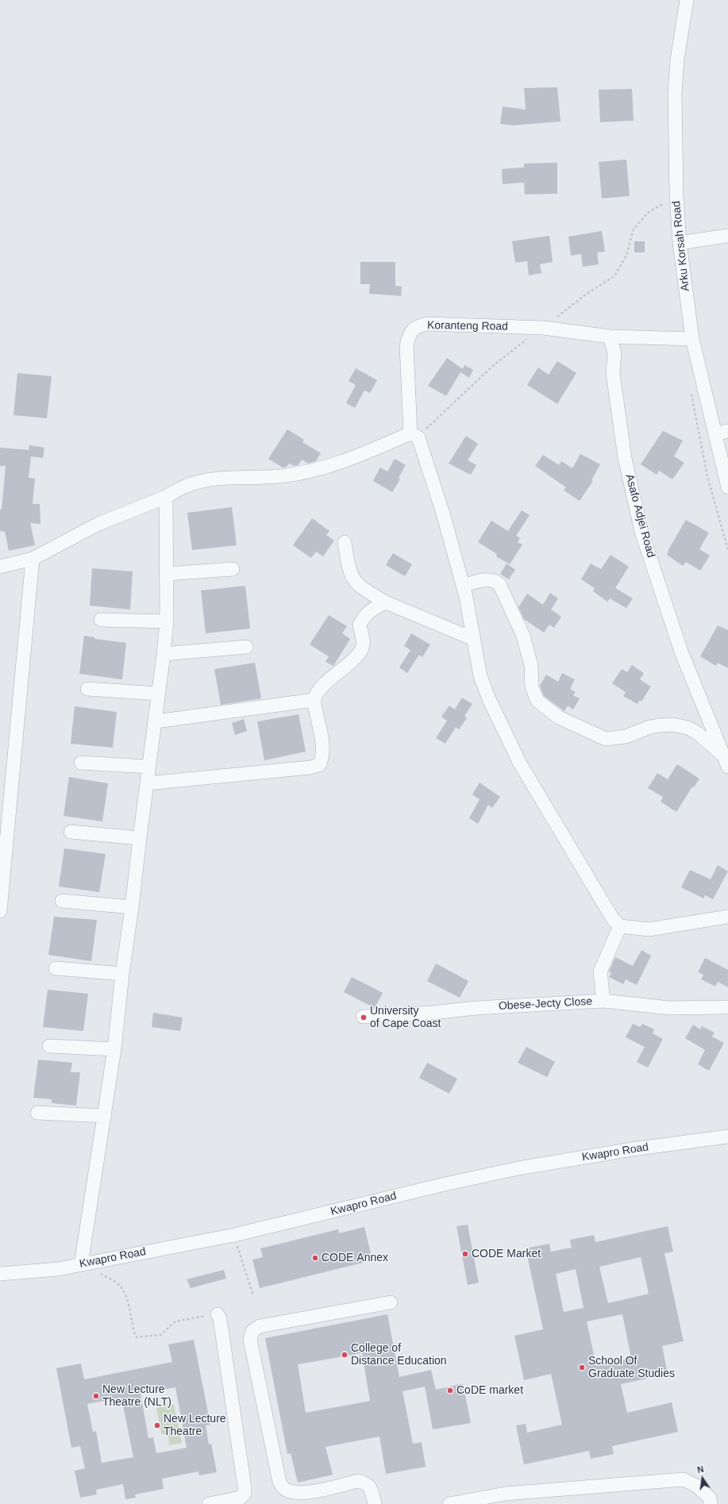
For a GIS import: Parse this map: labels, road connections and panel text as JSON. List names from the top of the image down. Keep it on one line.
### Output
{"streets":{"street":["Arku Korsah Road","Koranteng Road","Asafo Adjei Road","Obese-Jecty Close","Kwapro Road"]},"crossings":[["Koranteng Road","Asafo Adjei Road"]],"places":["University of Cape Coast","CODE Market","CODE Annex","College of Distance Education","School Of Graduate Studies","CoDE market","New Lecture Theatre (NLT)","New Lecture Theatre"],"north":"top"}
